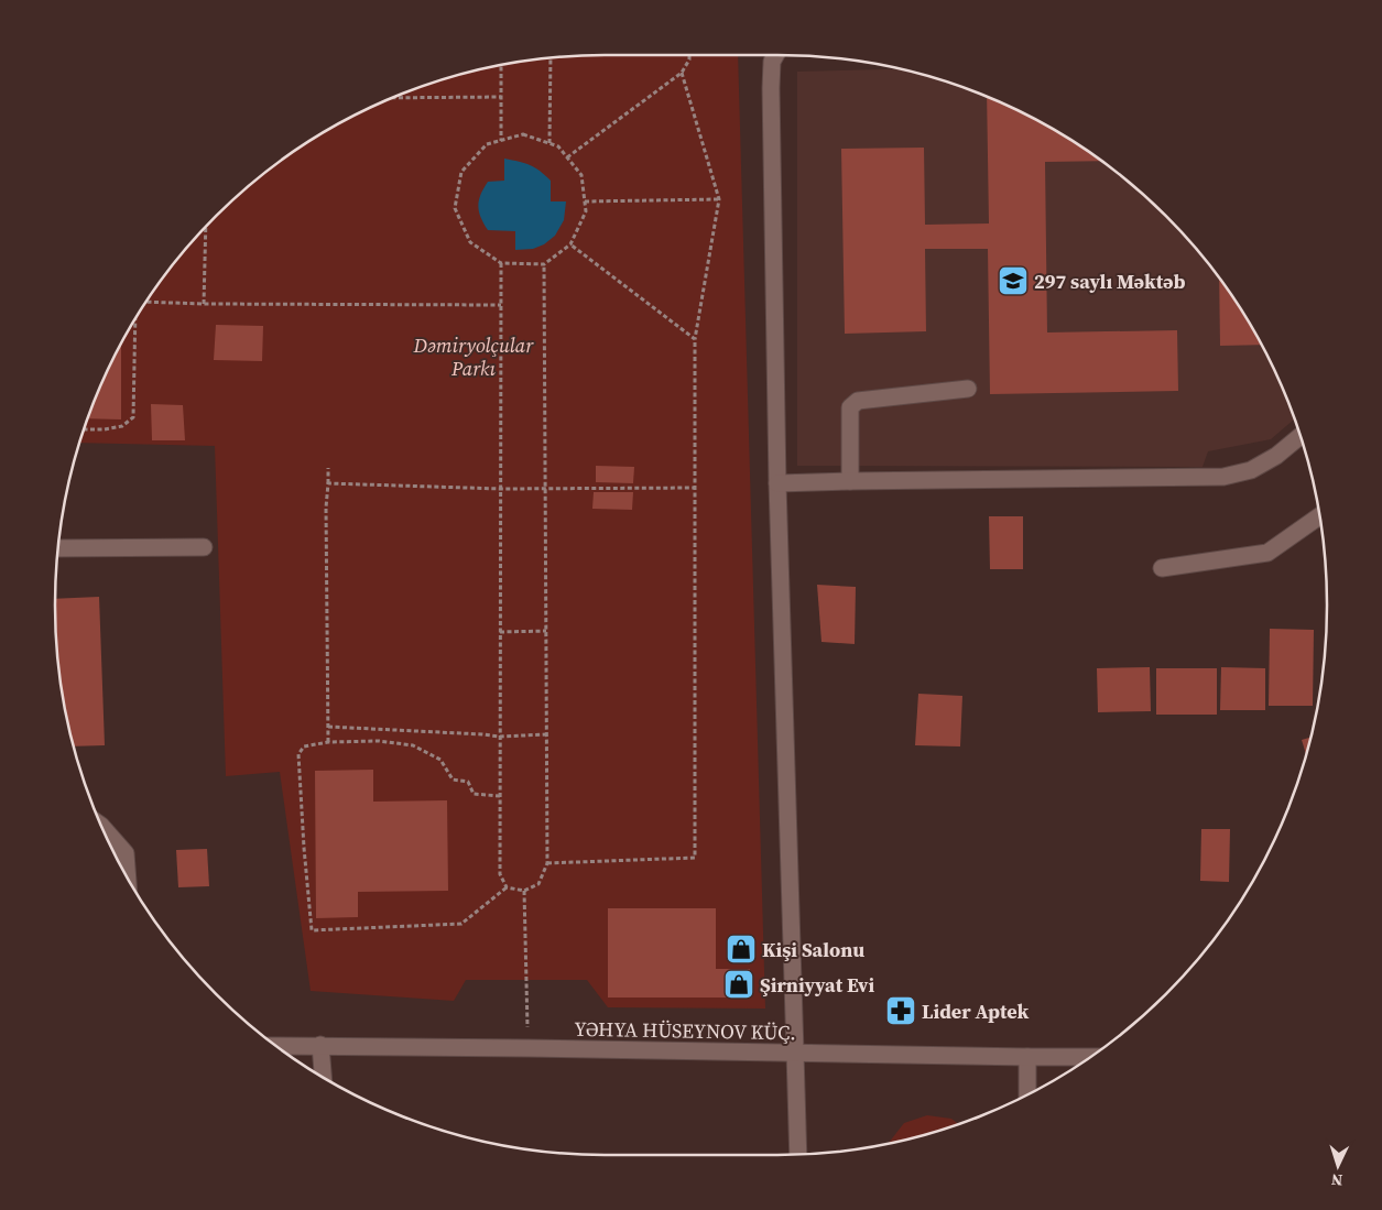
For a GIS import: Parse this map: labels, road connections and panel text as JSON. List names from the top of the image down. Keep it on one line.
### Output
{"streets":{"street":["YƏHYA HÜSEYNOV KÜÇ."]},"parks":["Dəmiryolçular Parkı"],"places":{"school or university":["297 saylı Məktəb"],"shop":["Kişi Salonu","Şirniyyat Evi"],"pharmacy":["Lider Aptek"]},"north":"bottom"}
